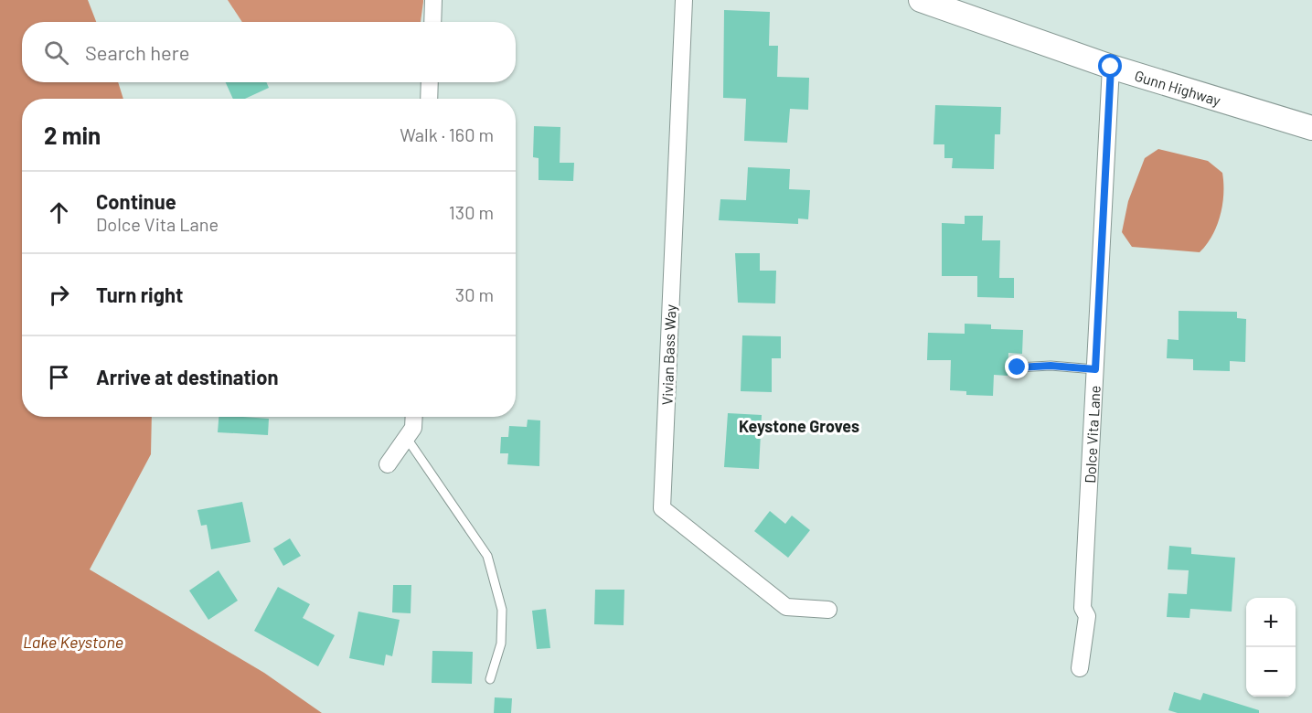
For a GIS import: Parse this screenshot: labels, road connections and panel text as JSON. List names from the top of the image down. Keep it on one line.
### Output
{"streets":{"main road":["Gunn Highway"],"street":["Vivian Bass Way","Dolce Vita Lane"]},"crossings":[["Gunn Highway","Dolce Vita Lane"]],"districts":["Keystone Groves"],"water":["Lake Keystone"],"page":{"search":"Search here","heading":["2 min","Walk · 160 m"],"list":[["Continue","Dolce Vita Lane","130 m"],["Turn right","30 m"],"Arrive at destination"],"map_buttons":["+","−"]}}
